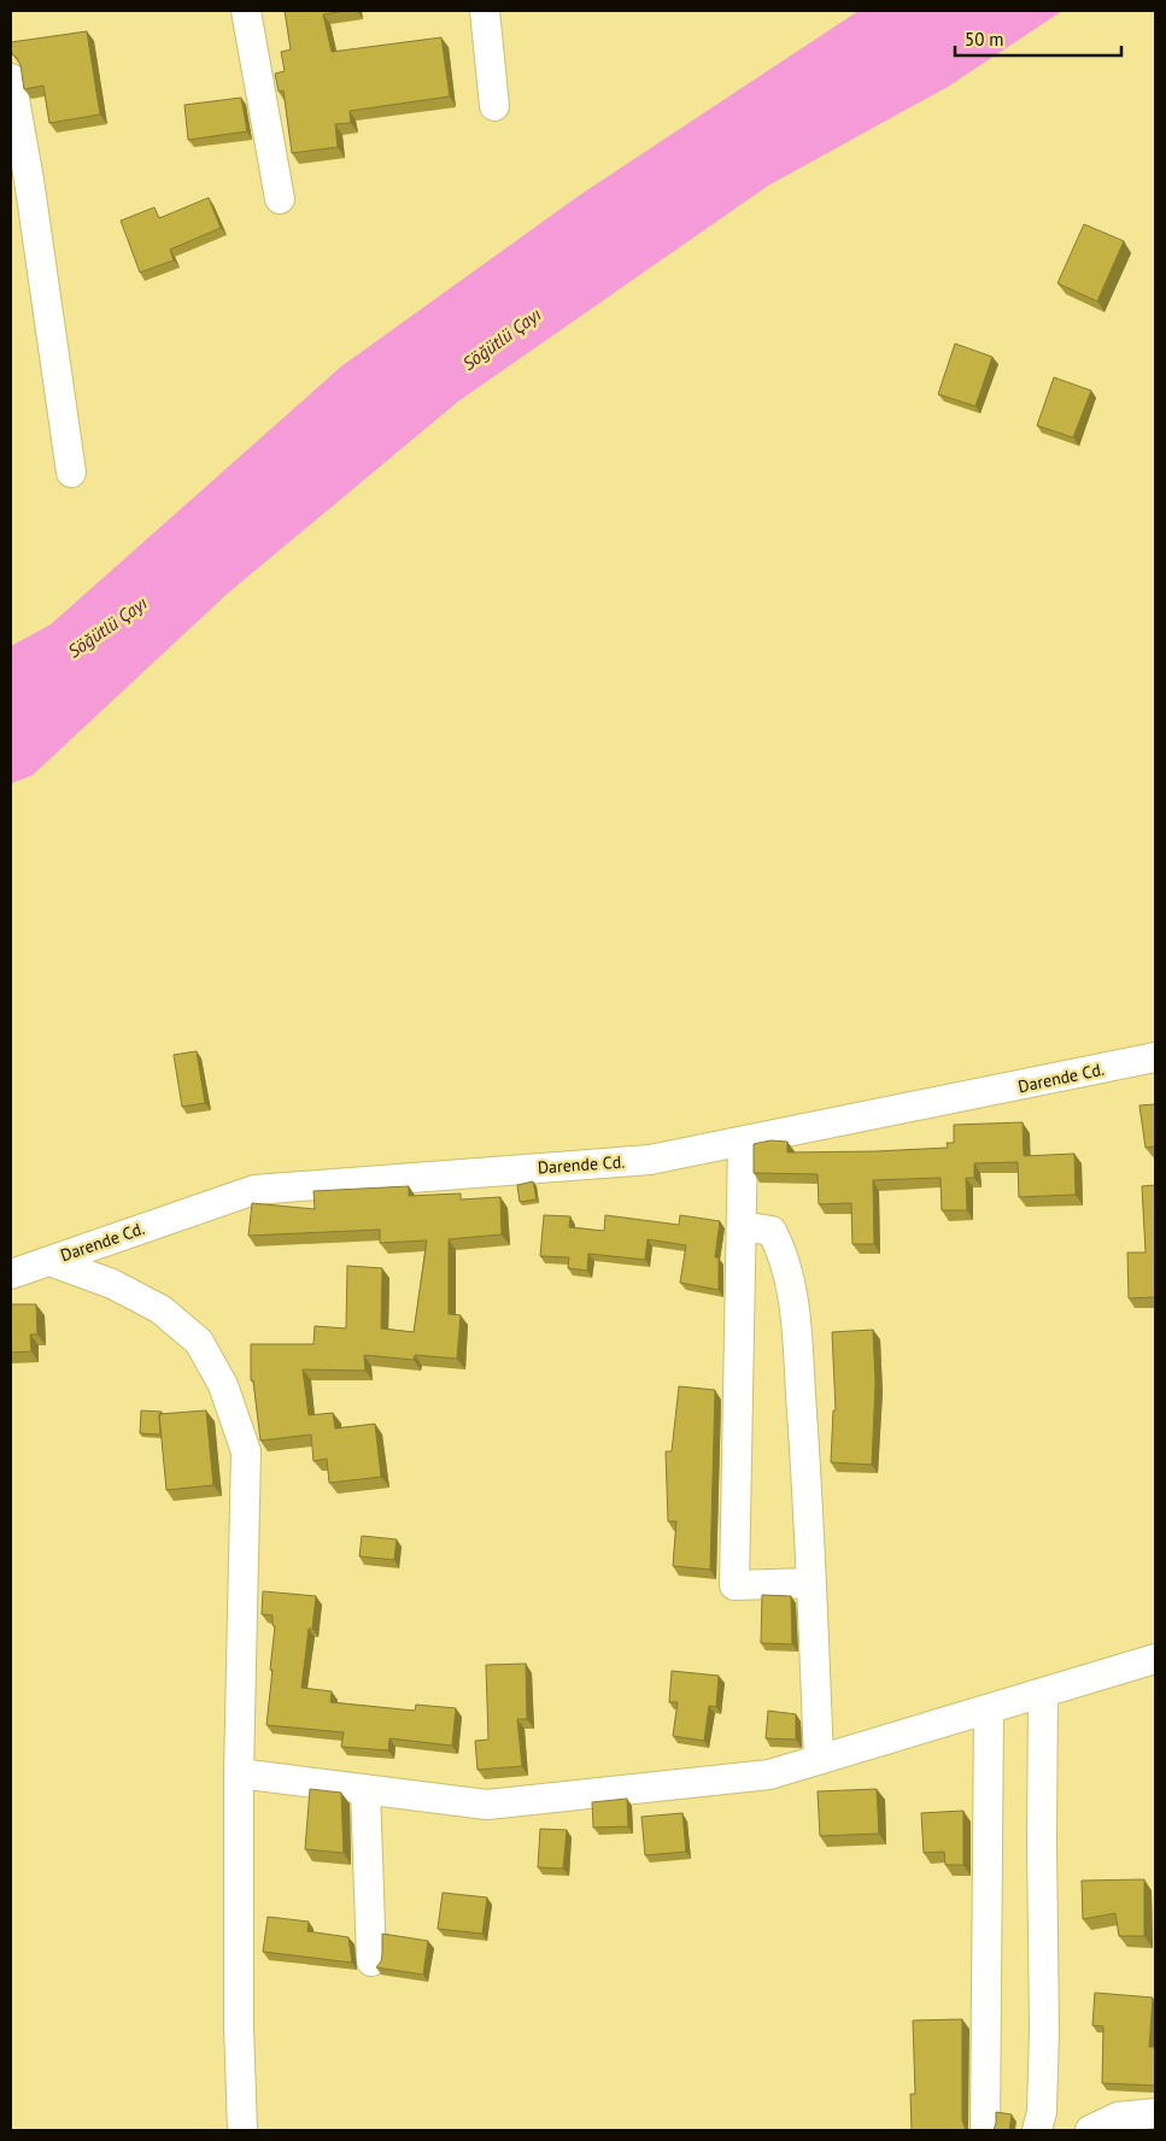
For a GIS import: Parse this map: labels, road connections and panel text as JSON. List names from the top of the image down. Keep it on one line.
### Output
{"streets":{"street":["Darende Cd."]},"water":["Söğütlü Çayı"],"scale_bar":"50 m"}
